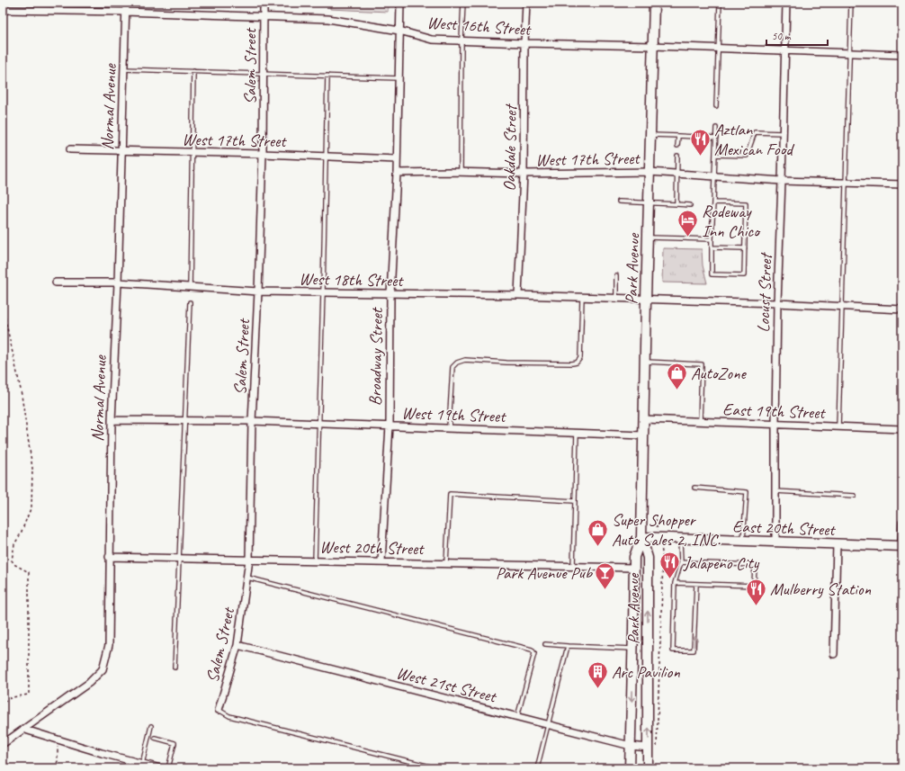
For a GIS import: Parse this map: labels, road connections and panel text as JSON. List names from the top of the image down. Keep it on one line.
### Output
{"streets":{"main road":["Park Avenue","East 20th Street"],"street":["West 16th Street","Salem Street","Normal Avenue","West 17th Street","Oakdale Street","West 18th Street","Locust Street","Broadway Street","East 19th Street","West 19th Street","West 20th Street","West 21st Street"]},"crossings":[["West 16th Street","Salem Street"],["West 16th Street","Normal Avenue"],["West 16th Street","Oakdale Street"],["West 16th Street","Park Avenue"],["West 16th Street","Locust Street"],["West 16th Street","Broadway Street"],["Salem Street","West 17th Street"],["Salem Street","West 18th Street"],["Salem Street","West 19th Street"],["Salem Street","West 20th Street"],["Salem Street","West 21st Street"],["Normal Avenue","West 17th Street"],["Normal Avenue","West 18th Street"],["Normal Avenue","West 19th Street"],["Normal Avenue","West 20th Street"],["West 17th Street","Oakdale Street"],["West 17th Street","Park Avenue"],["West 17th Street","Locust Street"],["West 17th Street","Broadway Street"],["Oakdale Street","West 18th Street"],["Park Avenue","West 18th Street"],["Park Avenue","East 19th Street"],["Park Avenue","West 19th Street"],["Park Avenue","East 20th Street"],["Park Avenue","West 20th Street"],["Park Avenue","West 21st Street"],["West 18th Street","Locust Street"],["West 18th Street","Broadway Street"],["Locust Street","East 19th Street"],["Locust Street","East 20th Street"],["Broadway Street","West 19th Street"],["Broadway Street","West 20th Street"]],"places":{"restaurant":["Aztlan Mexican Food","Jalapeño City","Mulberry Station"],"hotel":["Rodeway Inn Chico"],"shop":["AutoZone","Super Shopper Auto Sales 2, INC."],"bar":["Park Avenue Pub"],"building":["Arc Pavilion"]},"scale_bar":"50 m"}
